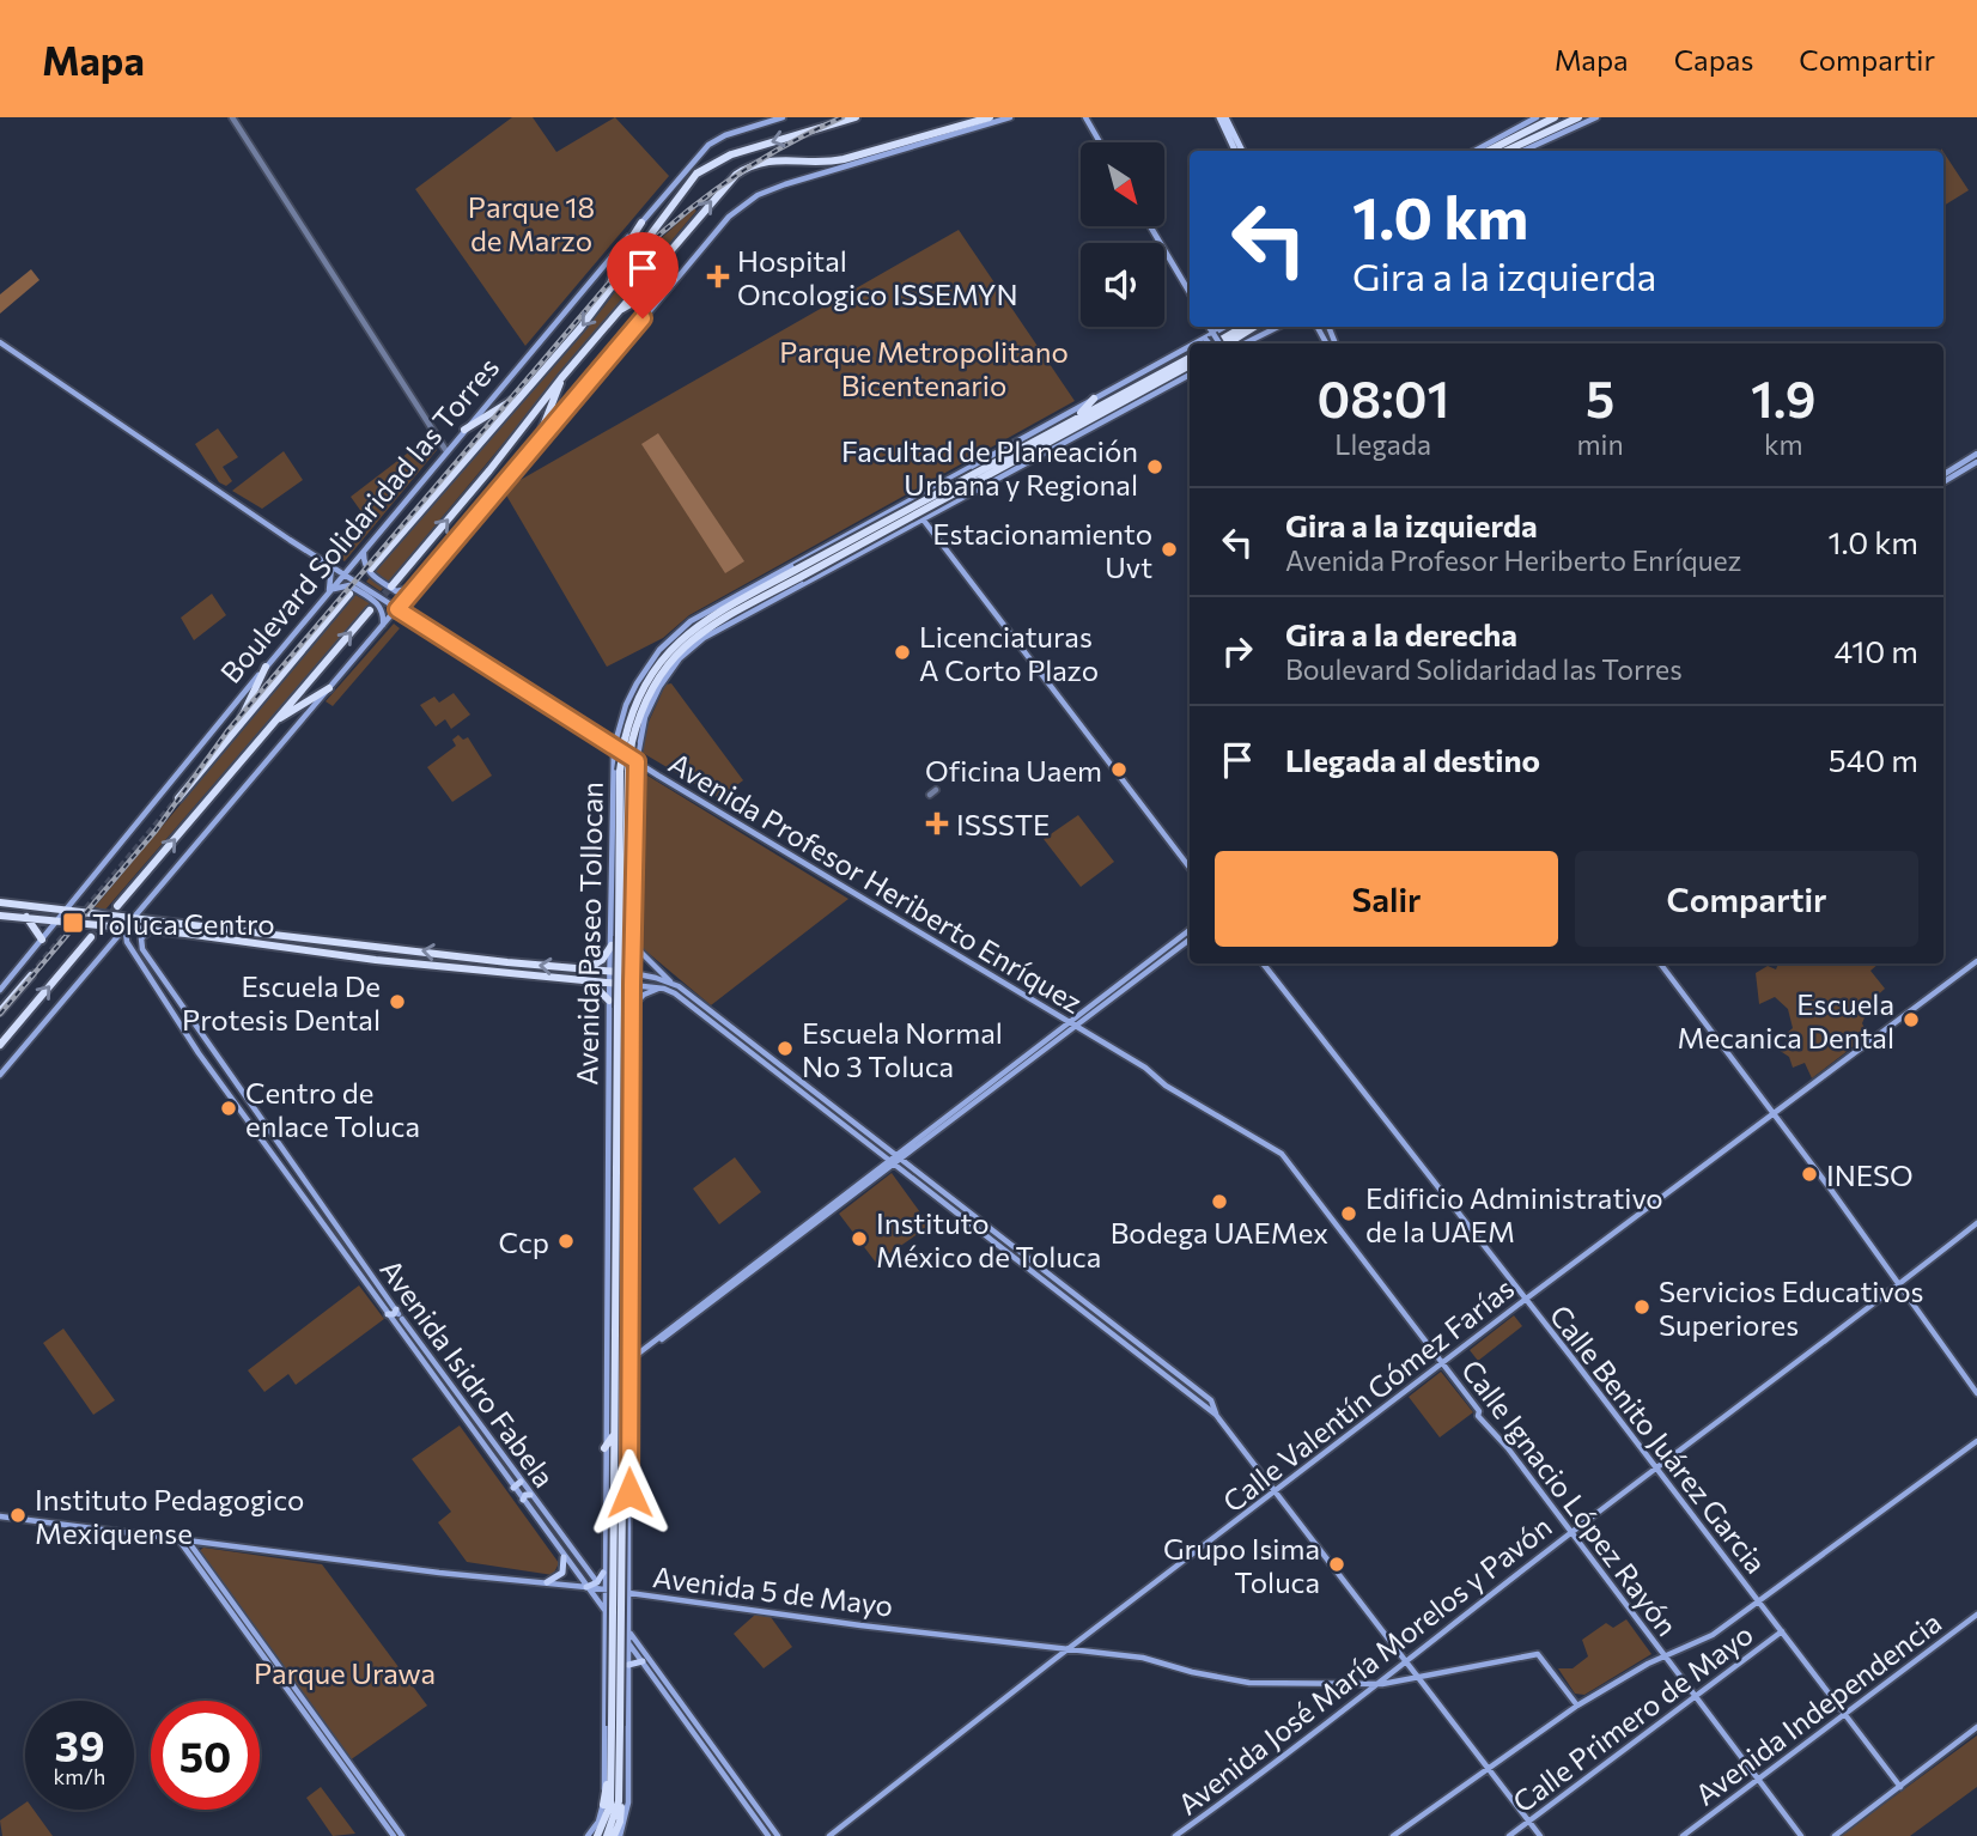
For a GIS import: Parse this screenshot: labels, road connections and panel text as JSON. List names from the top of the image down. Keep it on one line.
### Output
{"streets":{"highway":["Boulevard Solidaridad las Torres","Avenida Paseo Tollocan"],"main road":["Avenida Profesor Heriberto Enríquez","Avenida Isidro Fabela","Calle Valentín Gómez Farías","Calle Benito Juárez Garcia","Calle Ignacio López Rayón","Avenida 5 de Mayo","Avenida José María Morelos y Pavón","Avenida Independencia","Calle Primero de Mayo"]},"crossings":[["Boulevard Solidaridad las Torres","Avenida Profesor Heriberto Enríquez"],["Avenida Profesor Heriberto Enríquez","Avenida Paseo Tollocan"],["Avenida Profesor Heriberto Enríquez","Calle Ignacio López Rayón"],["Avenida Paseo Tollocan","Avenida Isidro Fabela"],["Avenida Paseo Tollocan","Avenida 5 de Mayo"],["Avenida Isidro Fabela","Avenida 5 de Mayo"],["Calle Valentín Gómez Farías","Calle Benito Juárez Garcia"],["Calle Valentín Gómez Farías","Calle Ignacio López Rayón"],["Calle Valentín Gómez Farías","Avenida 5 de Mayo"],["Calle Benito Juárez Garcia","Avenida José María Morelos y Pavón"],["Calle Benito Juárez Garcia","Avenida Independencia"],["Calle Benito Juárez Garcia","Calle Primero de Mayo"],["Calle Ignacio López Rayón","Avenida José María Morelos y Pavón"],["Calle Ignacio López Rayón","Avenida Independencia"],["Calle Ignacio López Rayón","Calle Primero de Mayo"],["Avenida 5 de Mayo","Avenida José María Morelos y Pavón"]],"parks":["Parque 18 de Marzo","Parque Metropolitano Bicentenario","Parque Urawa"],"places":{"health":["Hospital Oncologico ISSEMYN","ISSSTE"],"other":["Facultad de Planeación Urbana y Regional","Estacionamiento Uvt","Licenciaturas A Corto Plazo","Oficina Uaem","Escuela De Protesis Dental","Escuela Mecanica Dental","Escuela Normal No 3 Toluca","Centro de enlace Toluca","INESO","Bodega UAEMex","Edificio Administrativo de la UAEM","Instituto México de Toluca","Ccp","Servicios Educativos Superiores","Instituto Pedagogico Mexiquense","Grupo Isima Toluca"],"transit":["Toluca Centro"]},"north":"bottom right","page":{"header":"Mapa","nav":["Mapa","Capas","Compartir"],"turn":["1.0 km","Gira a la izquierda"],"eta":["08:01","Llegada","5","min","1.9","km"],"list":[{"name":"Gira a la izquierda","note":"Avenida Profesor Heriberto Enríquez","value":"1.0 km"},{"name":"Gira a la derecha","note":"Boulevard Solidaridad las Torres","value":"410 m"},{"name":"Llegada al destino","value":"540 m"}],"buttons":["Salir","Compartir"],"speed":"39 km/h","limit":"50"}}
